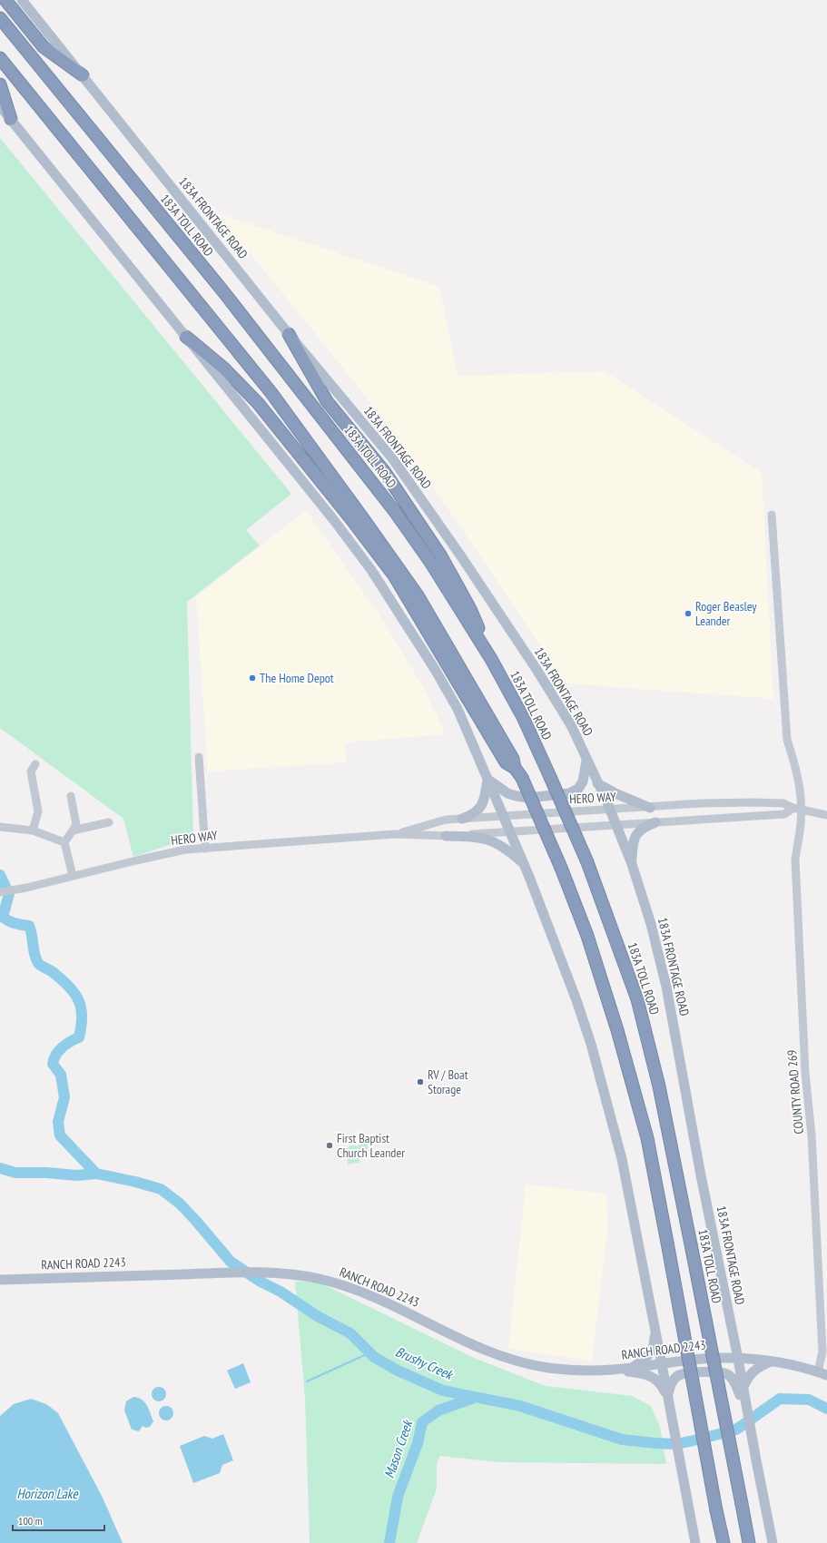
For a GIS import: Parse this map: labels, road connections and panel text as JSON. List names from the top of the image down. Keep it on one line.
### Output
{"streets":{"highway":["183A TOLL ROAD"],"main road":["183A FRONTAGE ROAD","RANCH ROAD 2243"],"street":["HERO WAY","COUNTY ROAD 269"]},"crossings":[["183A FRONTAGE ROAD","HERO WAY"],["183A FRONTAGE ROAD","RANCH ROAD 2243"],["HERO WAY","COUNTY ROAD 269"],["COUNTY ROAD 269","RANCH ROAD 2243"]],"water":["Brushy Creek","Mason Creek","Horizon Lake"],"places":["Roger Beasley Leander","The Home Depot","RV / Boat Storage","First Baptist Church Leander"],"scale_bar":"100 m"}
